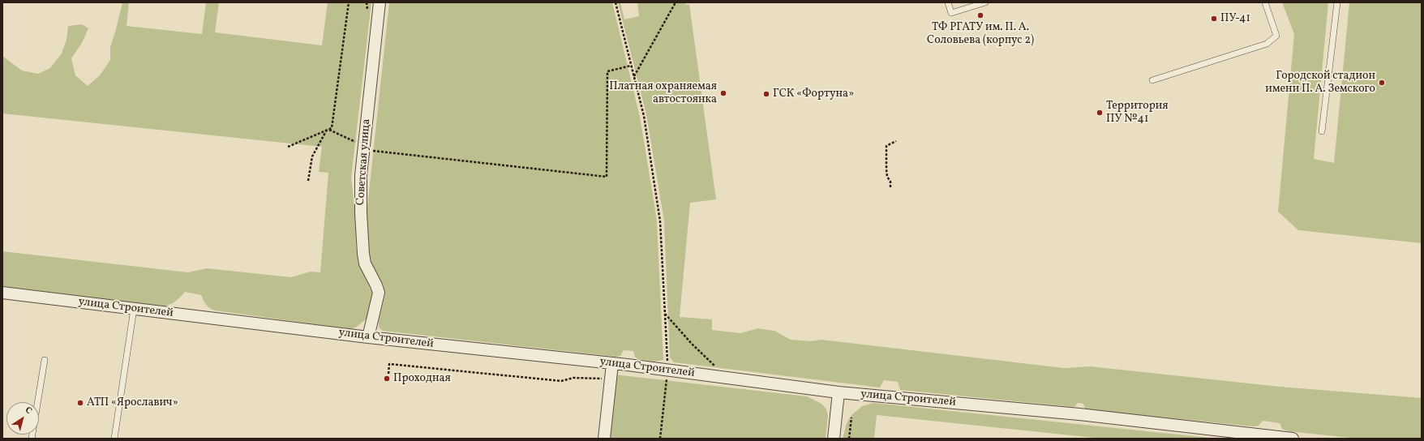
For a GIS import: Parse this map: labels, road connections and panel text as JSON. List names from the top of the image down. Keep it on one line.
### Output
{"streets":{"street":["Советская улица","улица Строителей"]},"crossings":[["Советская улица","улица Строителей"]],"places":["ТФ РГАТУ им. П. А. Соловьева (корпус 2)","ПУ-41","Городской стадион имени П. А. Земского","Платная охраняемая автостоянка","ГСК «Фортуна»","Территория ПУ №41","Проходная","АТП «Ярославич»"],"north":"top right"}
